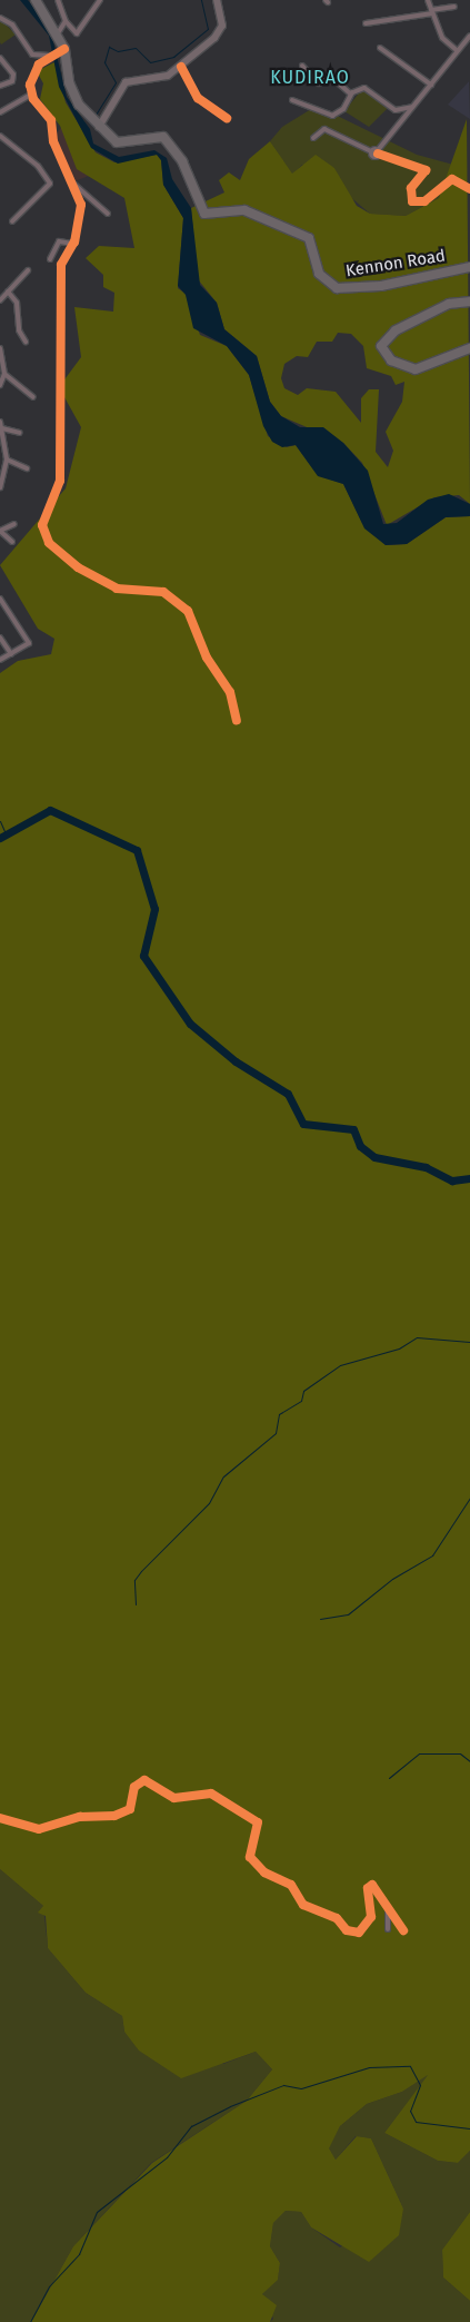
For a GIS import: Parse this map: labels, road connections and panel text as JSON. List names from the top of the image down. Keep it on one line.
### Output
{"streets":{"highway":["Kennon Road"]},"districts":["KUDIRAO"]}
